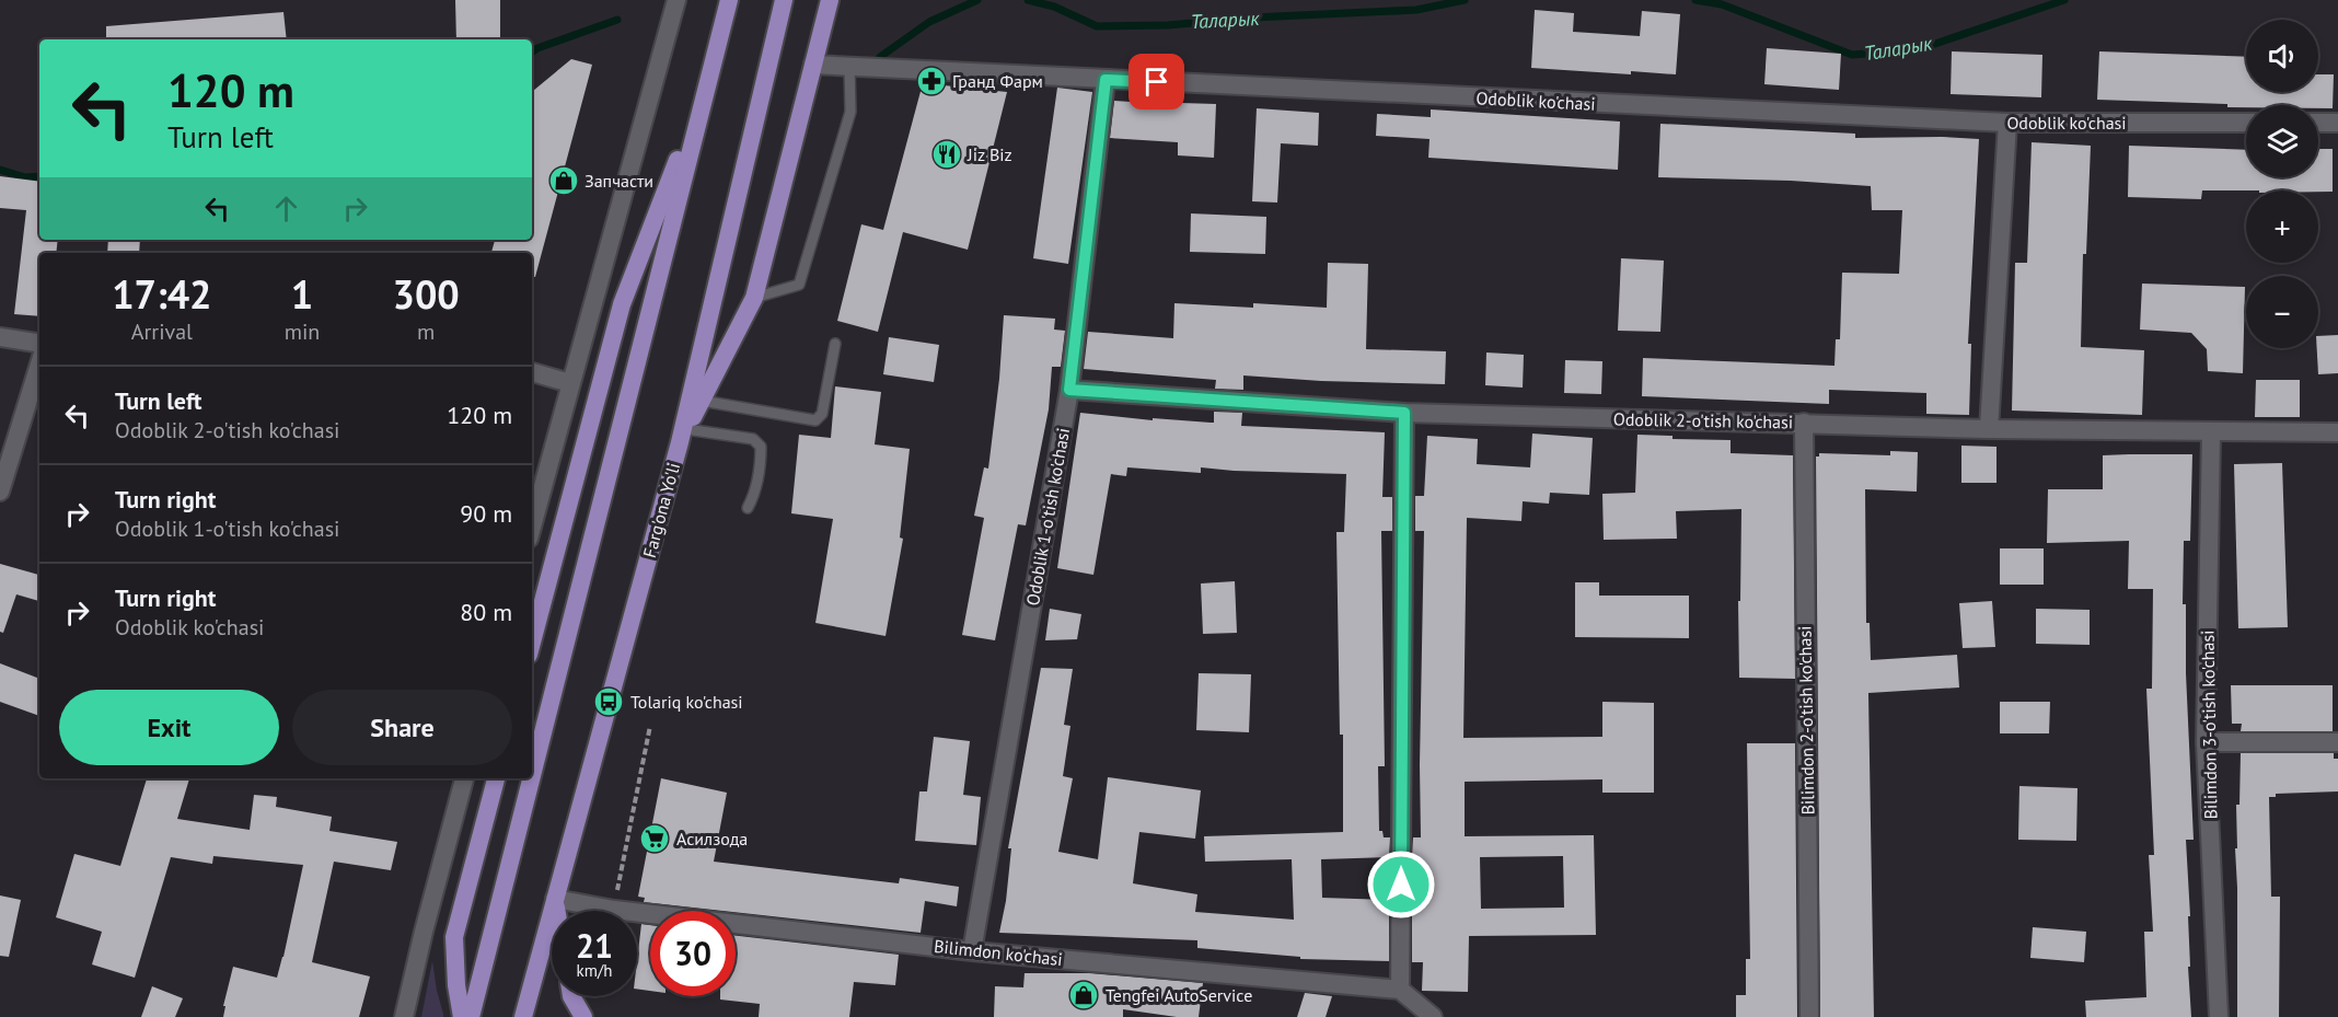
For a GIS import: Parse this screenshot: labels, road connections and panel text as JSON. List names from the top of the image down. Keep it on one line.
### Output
{"streets":{"main road":["Farg'ona Yo'li"],"street":["Odoblik ko'chasi","Odoblik 2-o'tish ko'chasi","Odoblik 1-o'tish ko'chasi","Bilimdon 2-o'tish ko'chasi","Bilimdon 3-o'tish ko'chasi","Bilimdon ko'chasi"]},"crossings":[["Odoblik ko'chasi","Odoblik 1-o'tish ko'chasi"],["Odoblik 2-o'tish ko'chasi","Odoblik 1-o'tish ko'chasi"],["Odoblik 2-o'tish ko'chasi","Bilimdon 2-o'tish ko'chasi"],["Odoblik 2-o'tish ko'chasi","Bilimdon 3-o'tish ko'chasi"],["Farg'ona Yo'li","Bilimdon ko'chasi"],["Odoblik 1-o'tish ko'chasi","Bilimdon ko'chasi"]],"water":["Таларык"],"places":{"pharmacy":["Гранд Фарм"],"restaurant":["Jiz Biz"],"shop":["Запчасти","Tengfei AutoService"],"bus stop":["Tolariq ko'chasi"],"supermarket":["Асилзода"]},"page":{"map_buttons":["+","−"],"turn":["120 m","Turn left"],"eta":["17:42","Arrival","1","min","300","m"],"list":[{"name":"Turn left","note":"Odoblik 2-o'tish ko'chasi","value":"120 m"},{"name":"Turn right","note":"Odoblik 1-o'tish ko'chasi","value":"90 m"},{"name":"Turn right","note":"Odoblik ko'chasi","value":"80 m"}],"buttons":["Exit","Share"],"speed":"21 km/h","limit":"30"}}
